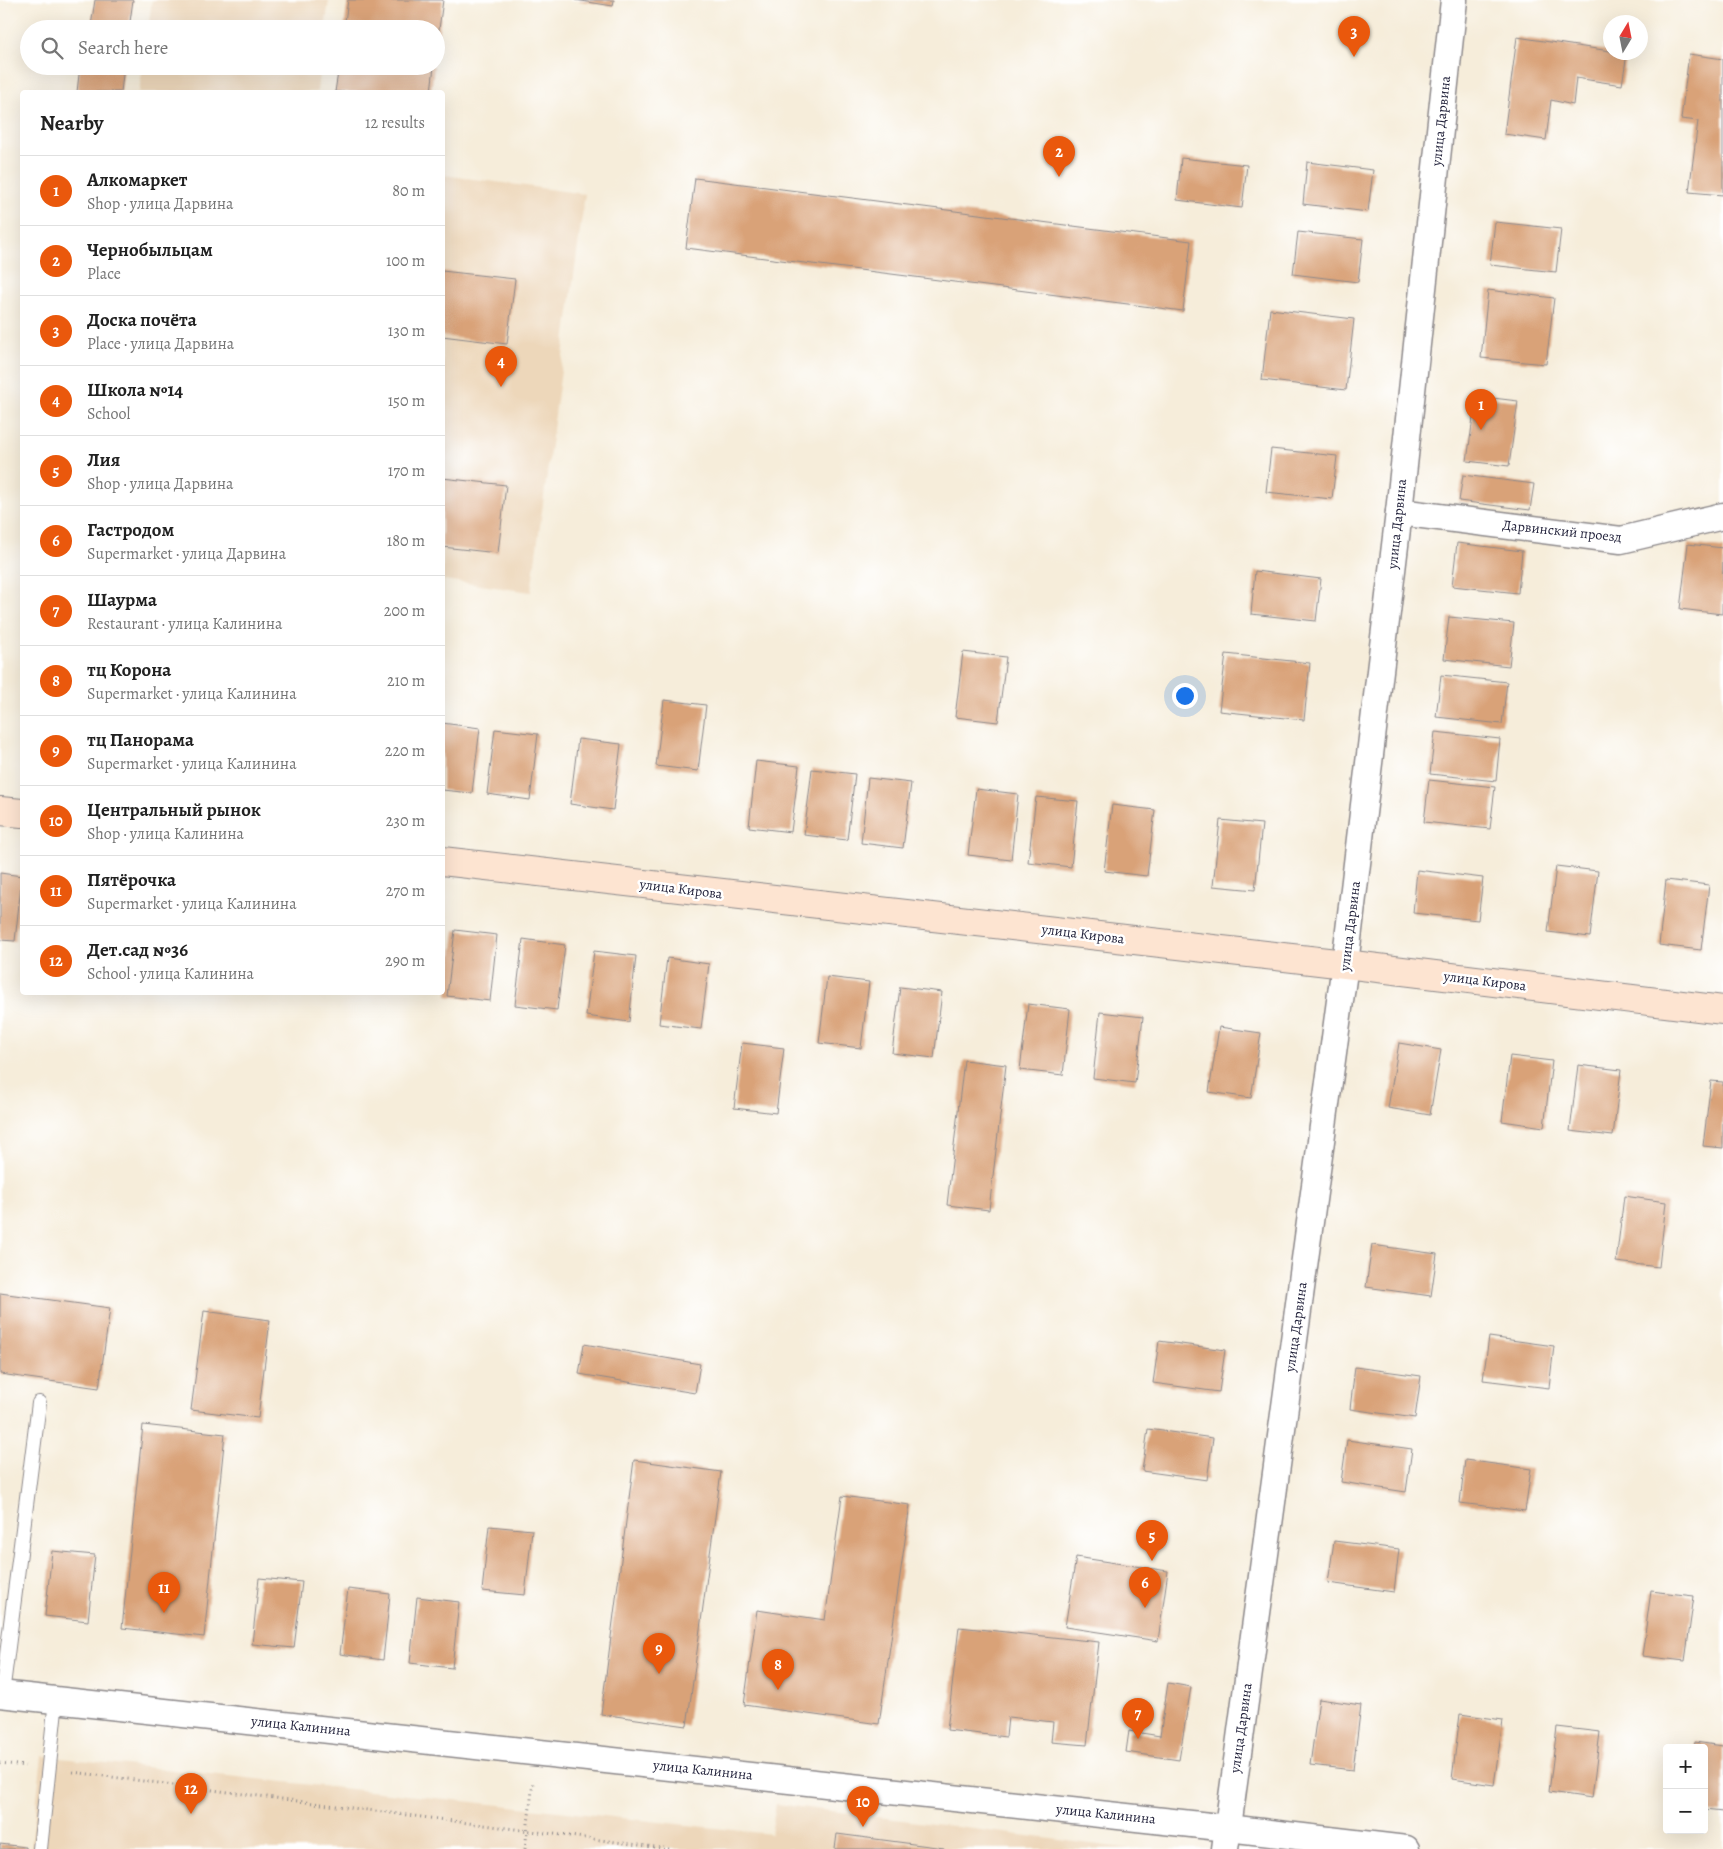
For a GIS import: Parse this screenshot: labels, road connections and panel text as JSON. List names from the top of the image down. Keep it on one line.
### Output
{"streets":{"street":["улица Дарвина","Дарвинский проезд","улица Кирова","улица Калинина"]},"crossings":[["улица Дарвина","Дарвинский проезд"],["улица Дарвина","улица Кирова"],["улица Дарвина","улица Калинина"]],"north":"top","page":{"pins":["3","2","4","1","5","6","11","9","8","7","12","10"],"search":"Search here","heading":["Nearby","12 results"],"list":[{"mark":"1","name":"Алкомаркет","note":"Shop · улица Дарвина","value":"80 m"},{"mark":"2","name":"Чернобыльцам","note":"Place","value":"100 m"},{"mark":"3","name":"Доска почёта","note":"Place · улица Дарвина","value":"130 m"},{"mark":"4","name":"Школа №14","note":"School","value":"150 m"},{"mark":"5","name":"Лия","note":"Shop · улица Дарвина","value":"170 m"},{"mark":"6","name":"Гастродом","note":"Supermarket · улица Дарвина","value":"180 m"},{"mark":"7","name":"Шаурма","note":"Restaurant · улица Калинина","value":"200 m"},{"mark":"8","name":"тц Корона","note":"Supermarket · улица Калинина","value":"210 m"},{"mark":"9","name":"тц Панорама","note":"Supermarket · улица Калинина","value":"220 m"},{"mark":"10","name":"Центральный рынок","note":"Shop · улица Калинина","value":"230 m"},{"mark":"11","name":"Пятёрочка","note":"Supermarket · улица Калинина","value":"270 m"},{"mark":"12","name":"Дет.сад №36","note":"School · улица Калинина","value":"290 m"}],"map_buttons":["+","−"]}}
